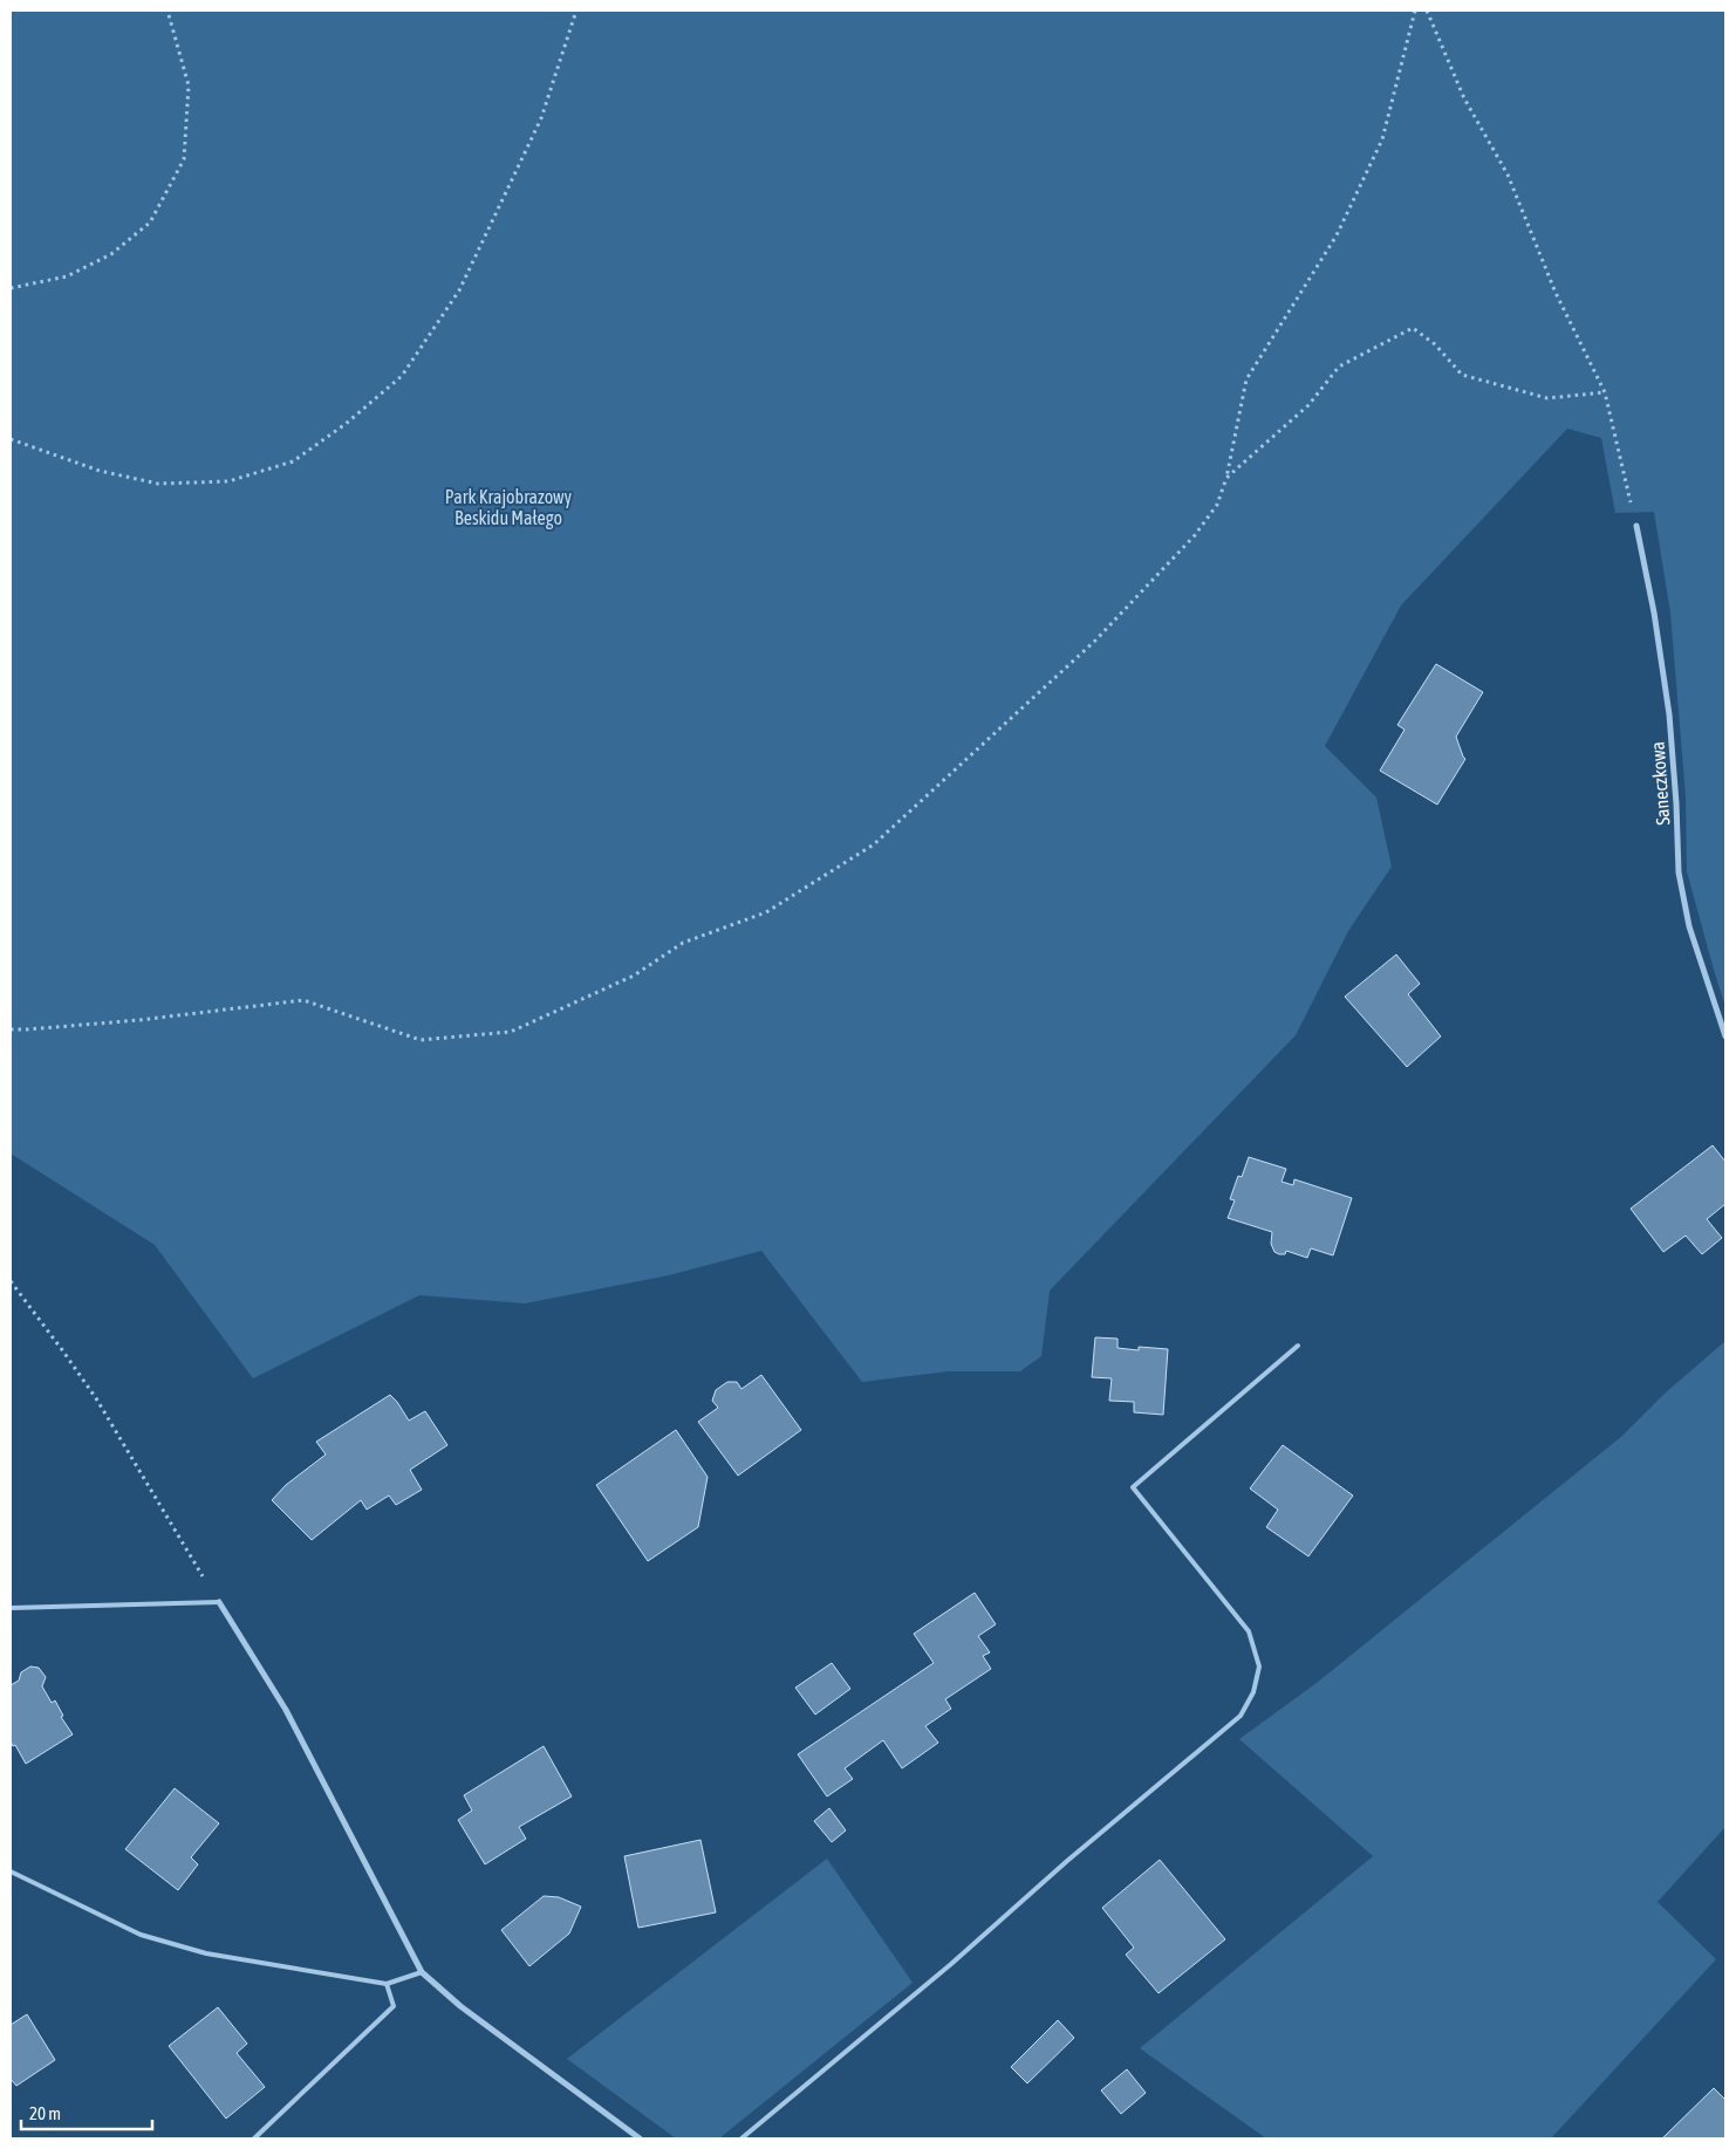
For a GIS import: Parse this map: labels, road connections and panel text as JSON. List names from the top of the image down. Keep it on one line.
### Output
{"streets":{"street":["Saneczkowa"]},"parks":["Park Krajobrazowy Beskidu Małego"],"scale_bar":"20 m"}
